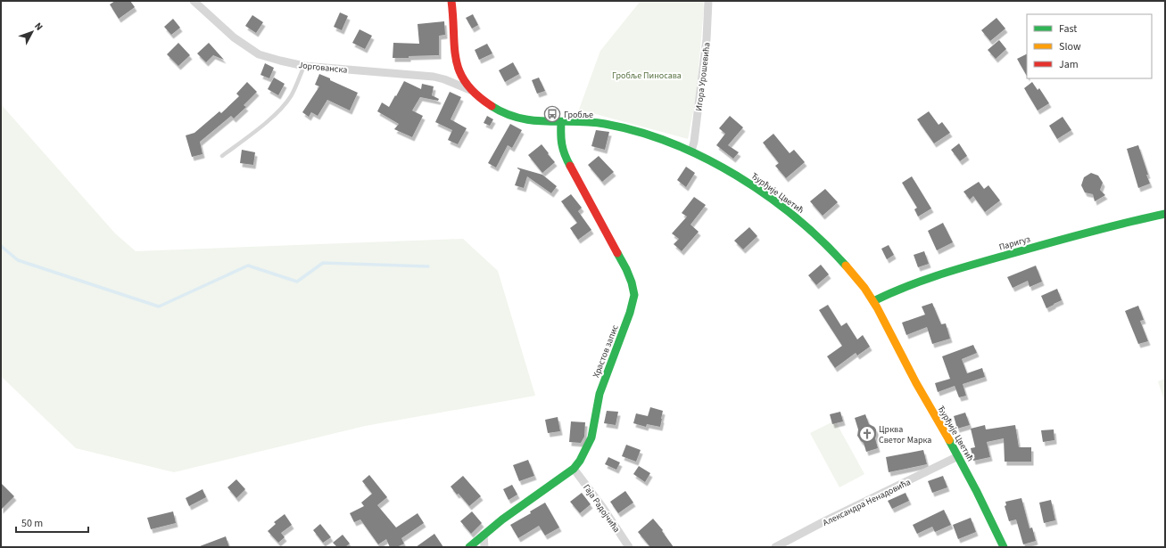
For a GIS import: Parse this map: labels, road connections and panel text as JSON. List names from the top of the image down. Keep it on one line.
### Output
{"streets":{"street":["Јоргованска","Игора Урошевића","Ђурђије Цветић","Паригуз","Храстов запис","Александра Ненадовића","Гаја Радојчића"]},"crossings":[["Јоргованска","Ђурђије Цветић"],["Игора Урошевића","Ђурђије Цветић"],["Ђурђије Цветић","Паригуз"],["Ђурђије Цветић","Храстов запис"],["Ђурђије Цветић","Александра Ненадовића"],["Храстов запис","Гаја Радојчића"]],"parks":["Гробље Пиносава"],"places":{"bus stop":["Гробље"],"church":["Црква Светог Марка"]},"legend":["Fast","Slow","Jam"],"scale_bar":"50 m","north":"top right"}
